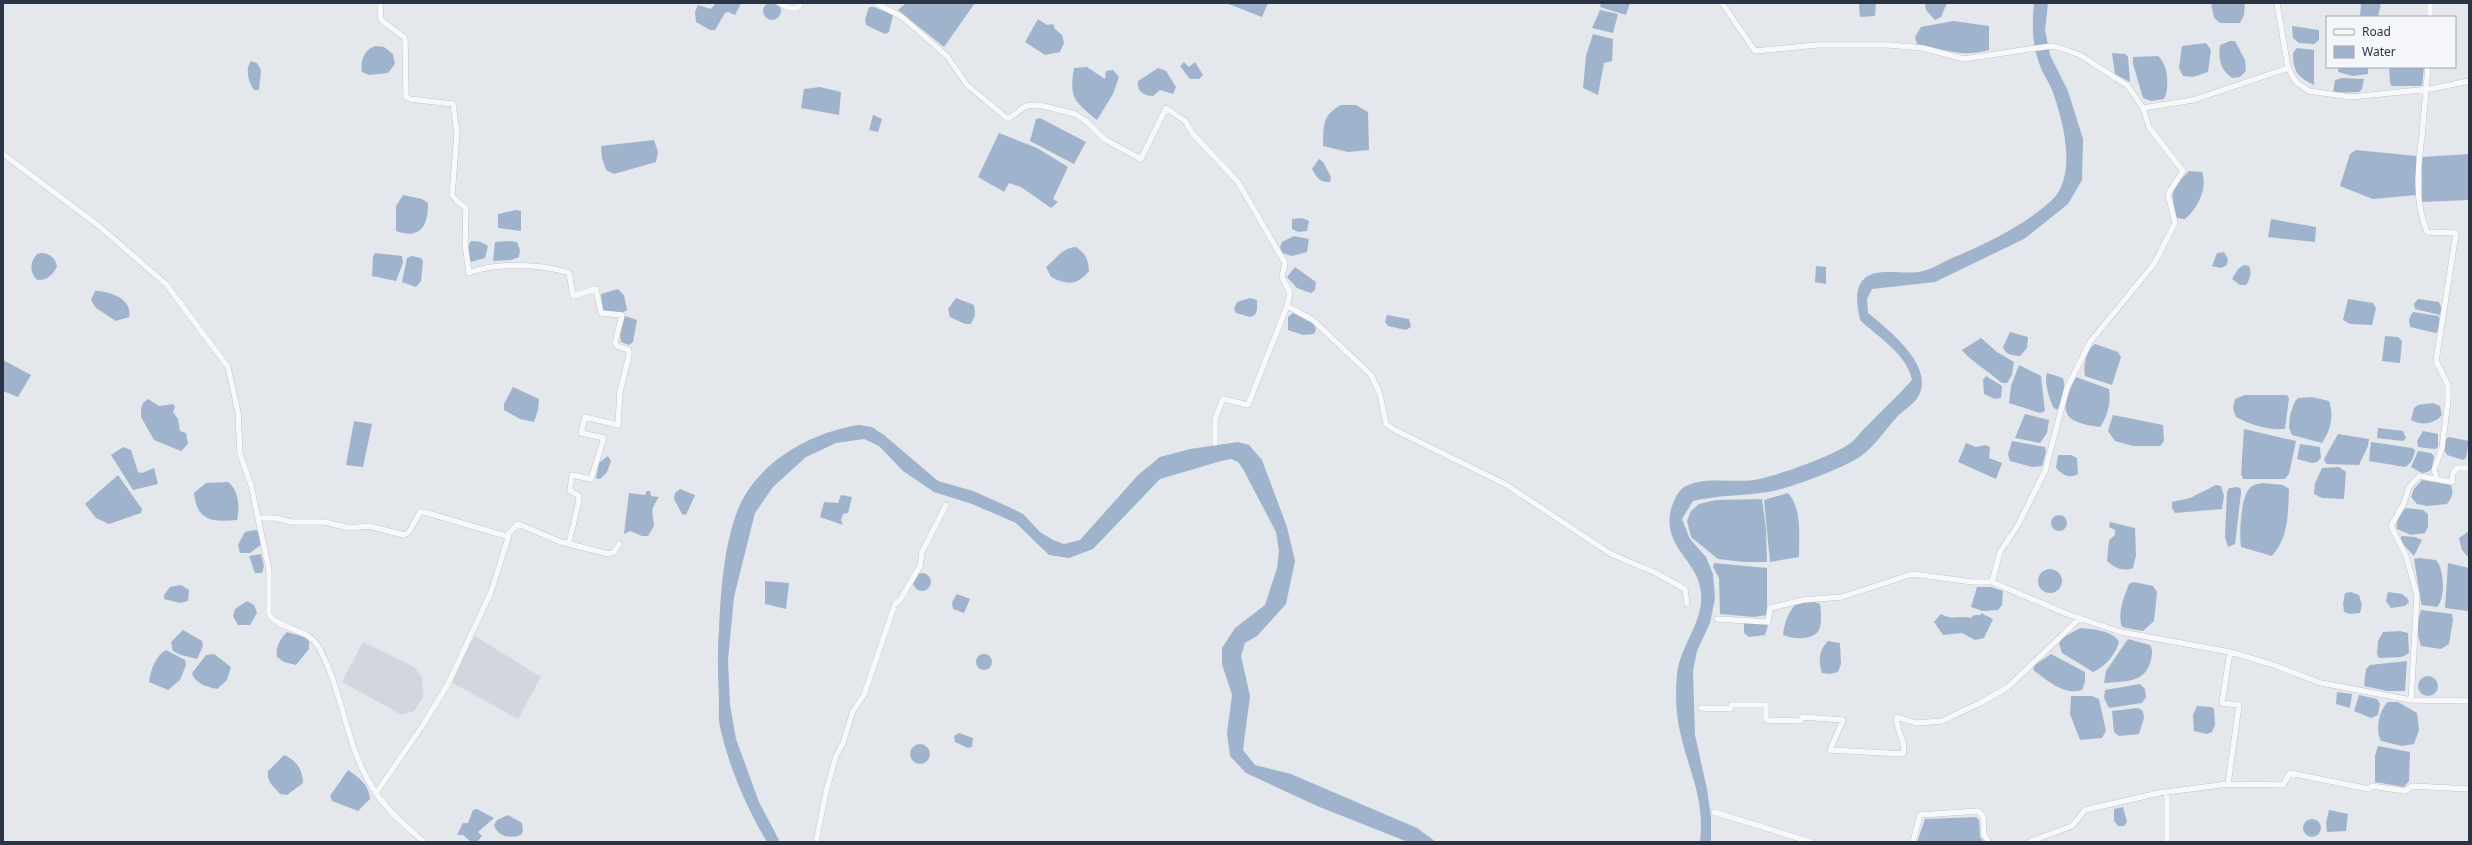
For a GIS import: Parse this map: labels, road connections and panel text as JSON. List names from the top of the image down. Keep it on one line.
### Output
{"legend":["Road","Water"]}
